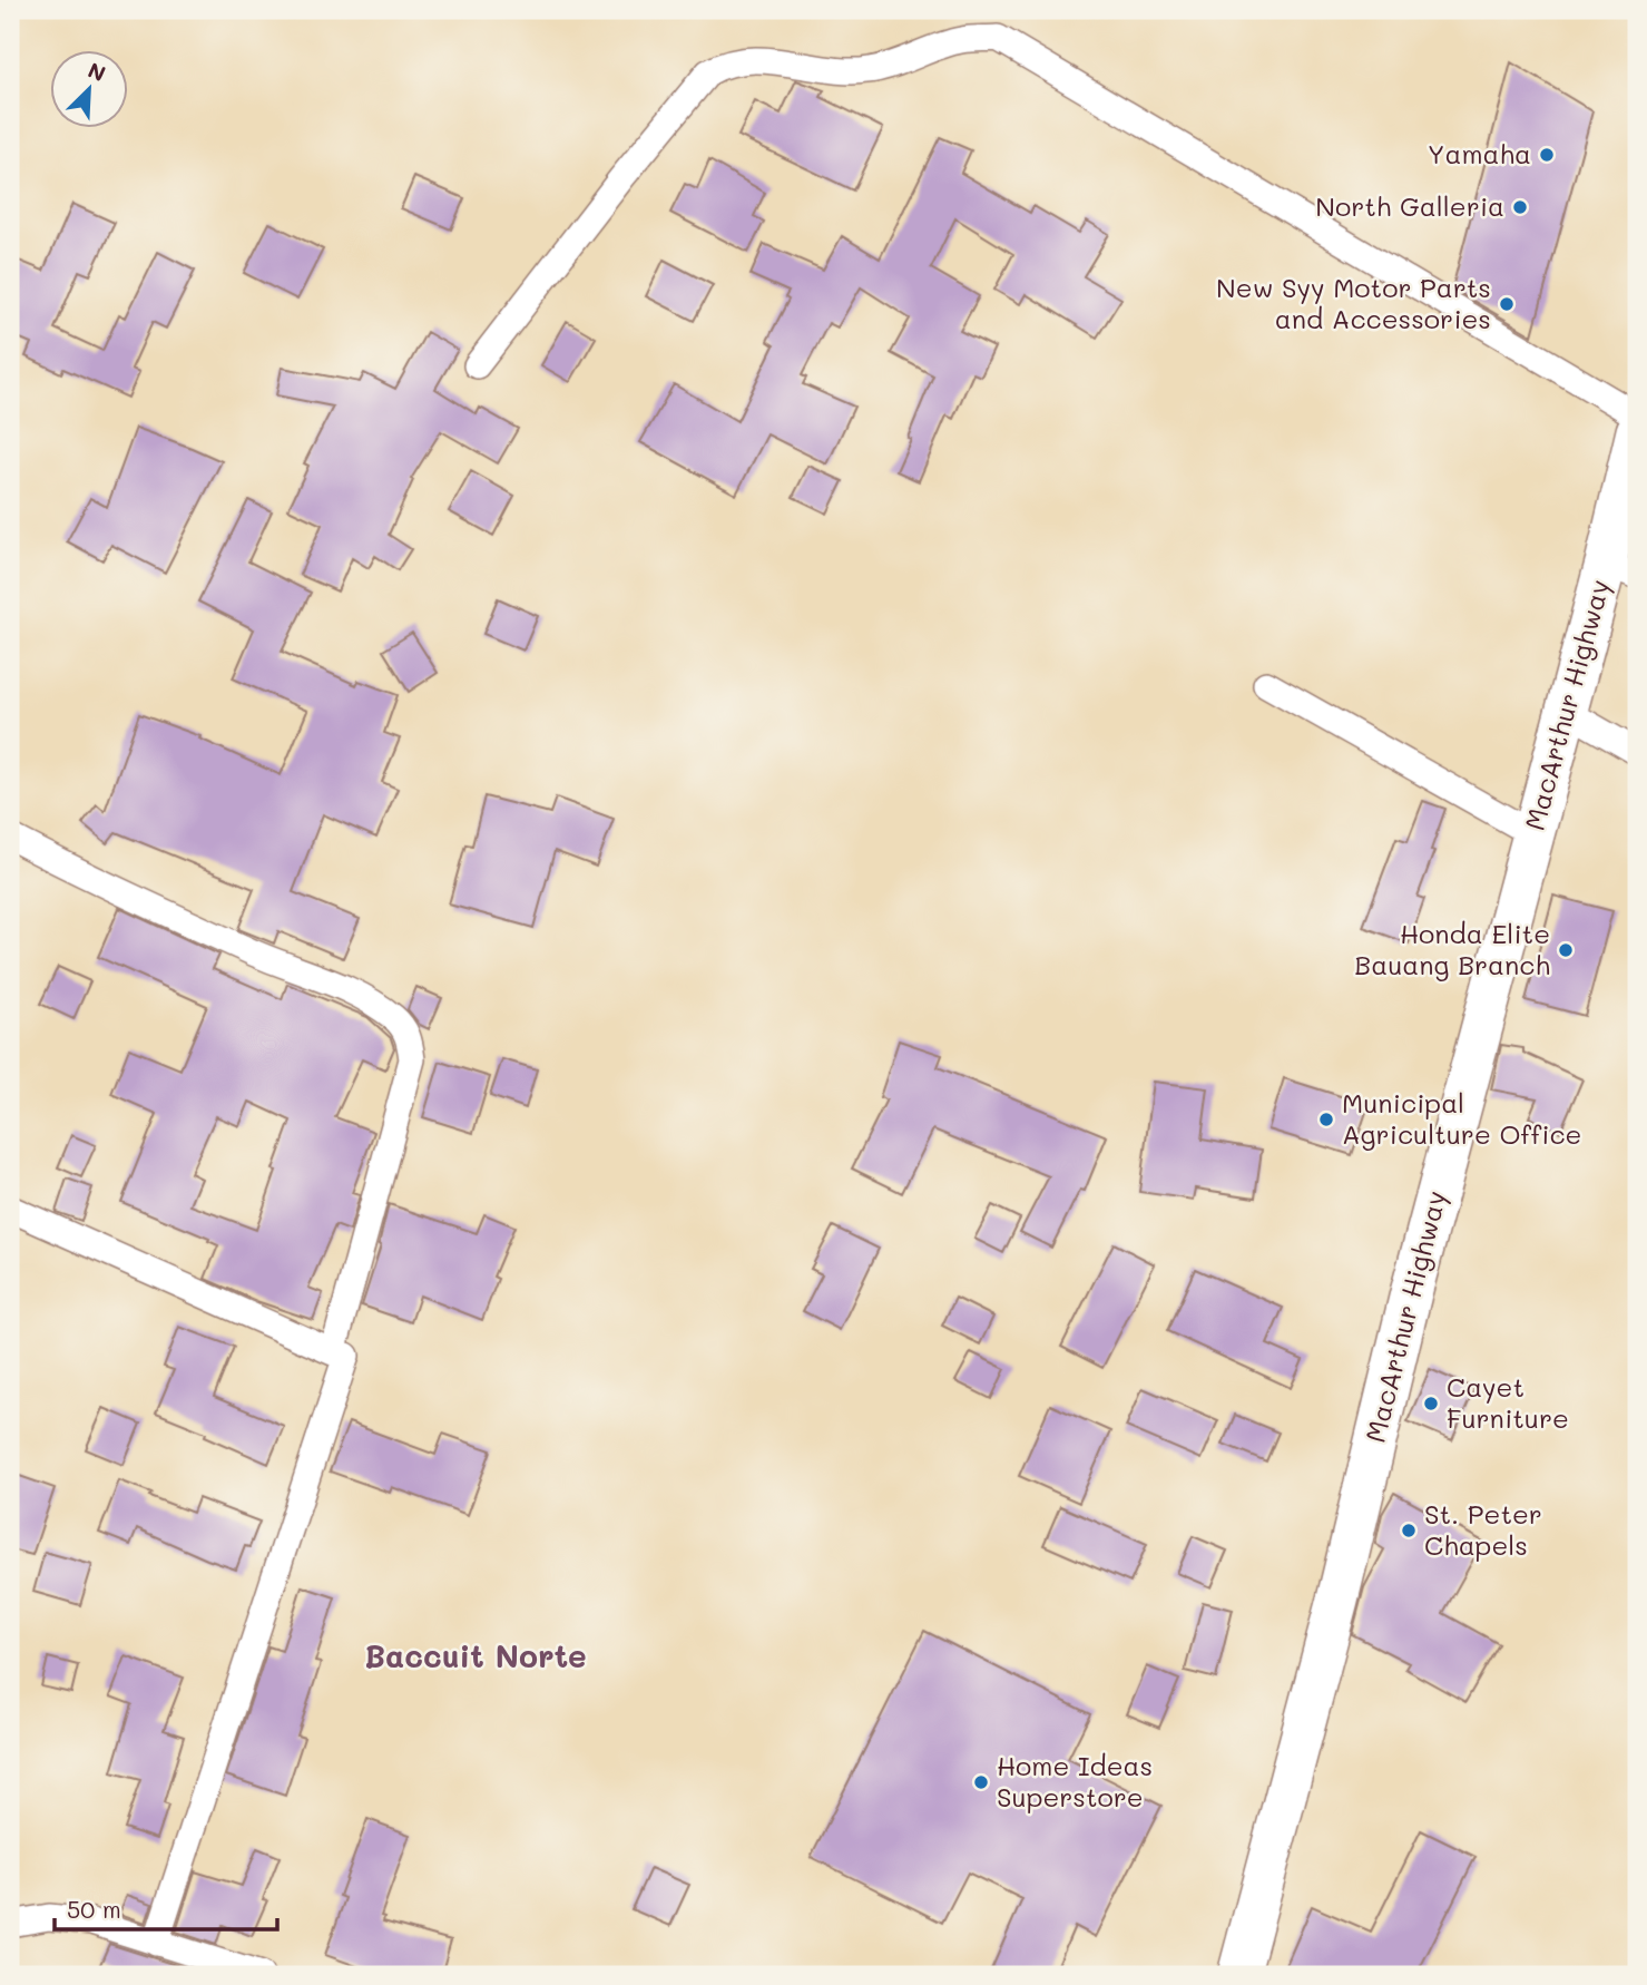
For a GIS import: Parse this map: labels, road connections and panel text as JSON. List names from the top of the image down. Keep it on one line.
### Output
{"streets":{"highway":["MacArthur Highway"]},"districts":["Baccuit Norte"],"places":["Yamaha","North Galleria","New Syy Motor Parts and Accessories","Honda Elite Bauang Branch","Municipal Agriculture Office","Cayet Furniture","St. Peter Chapels","Home Ideas Superstore"],"scale_bar":"50 m","north":"top right"}
